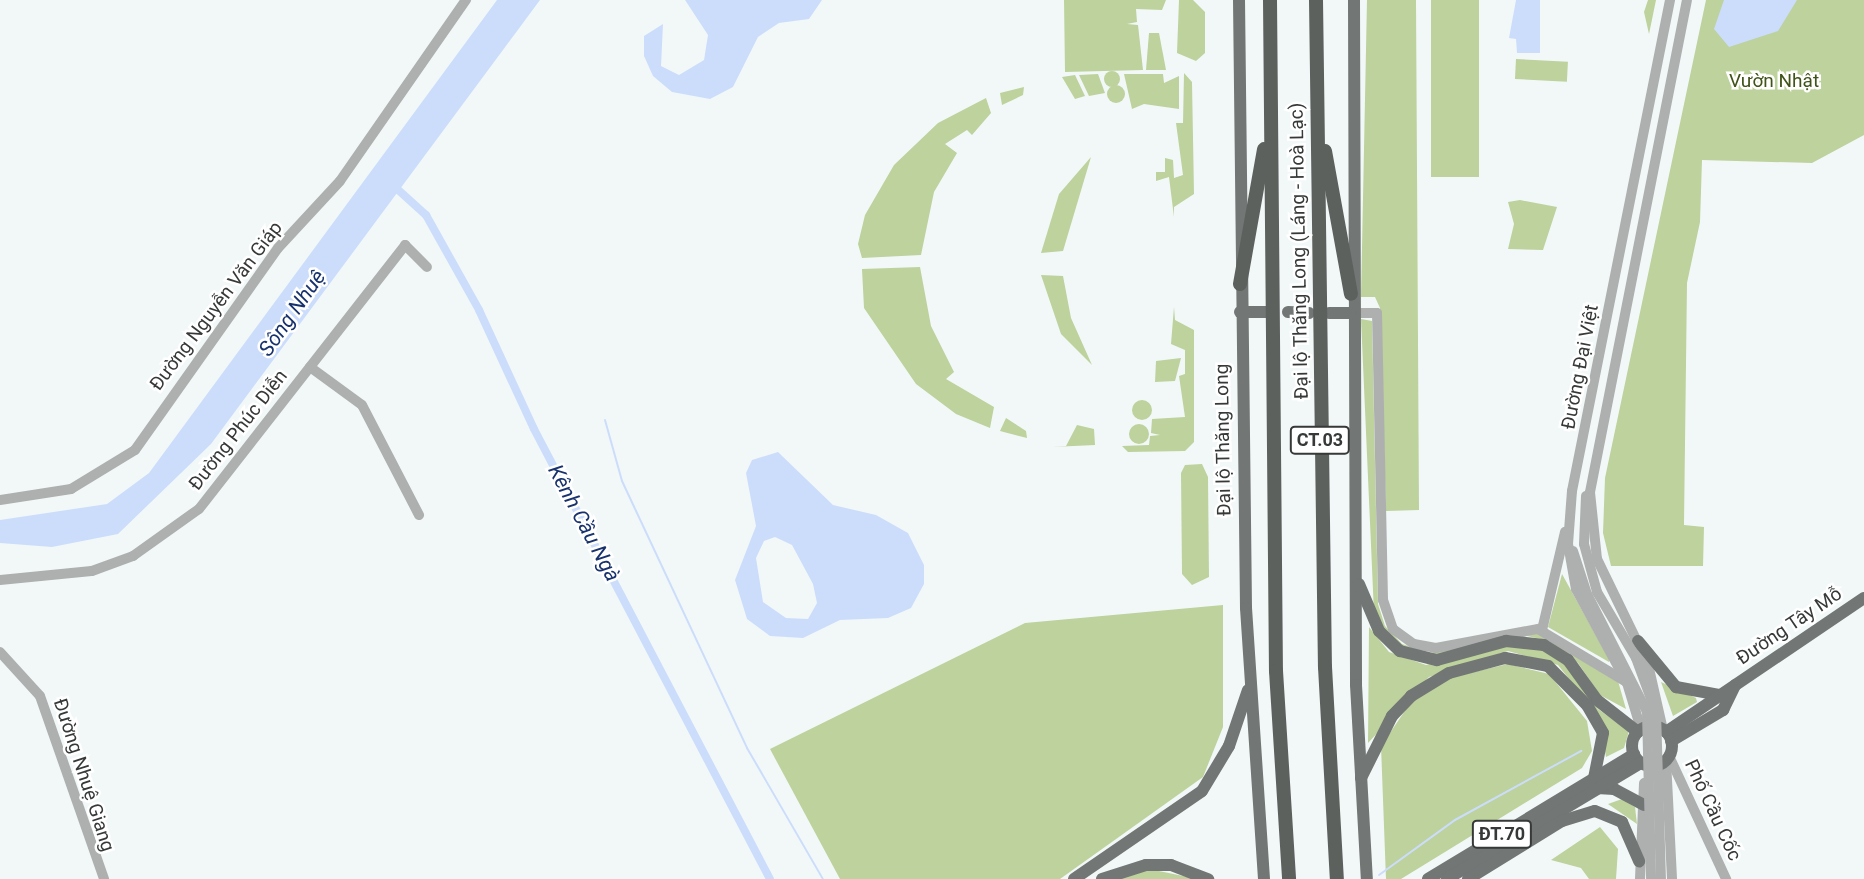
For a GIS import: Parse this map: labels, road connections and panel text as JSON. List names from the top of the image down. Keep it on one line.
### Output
{"streets":{"highway":["Đại lộ Thăng Long (Láng - Hoà Lạc)","CT.03"],"main road":["Đại lộ Thăng Long","Đường Tây Mỗ","ĐT.70"],"street":["Đường Nguyễn Văn Giáp","Đường Đại Việt","Đường Phúc Diễn","Đường Nhuệ Giang","Phố Cầu Cốc"]},"crossings":[["Đường Đại Việt","Đường Tây Mỗ"]],"water":["Sông Nhuệ","Kênh Cầu Ngà"],"parks":["Vườn Nhật"]}
